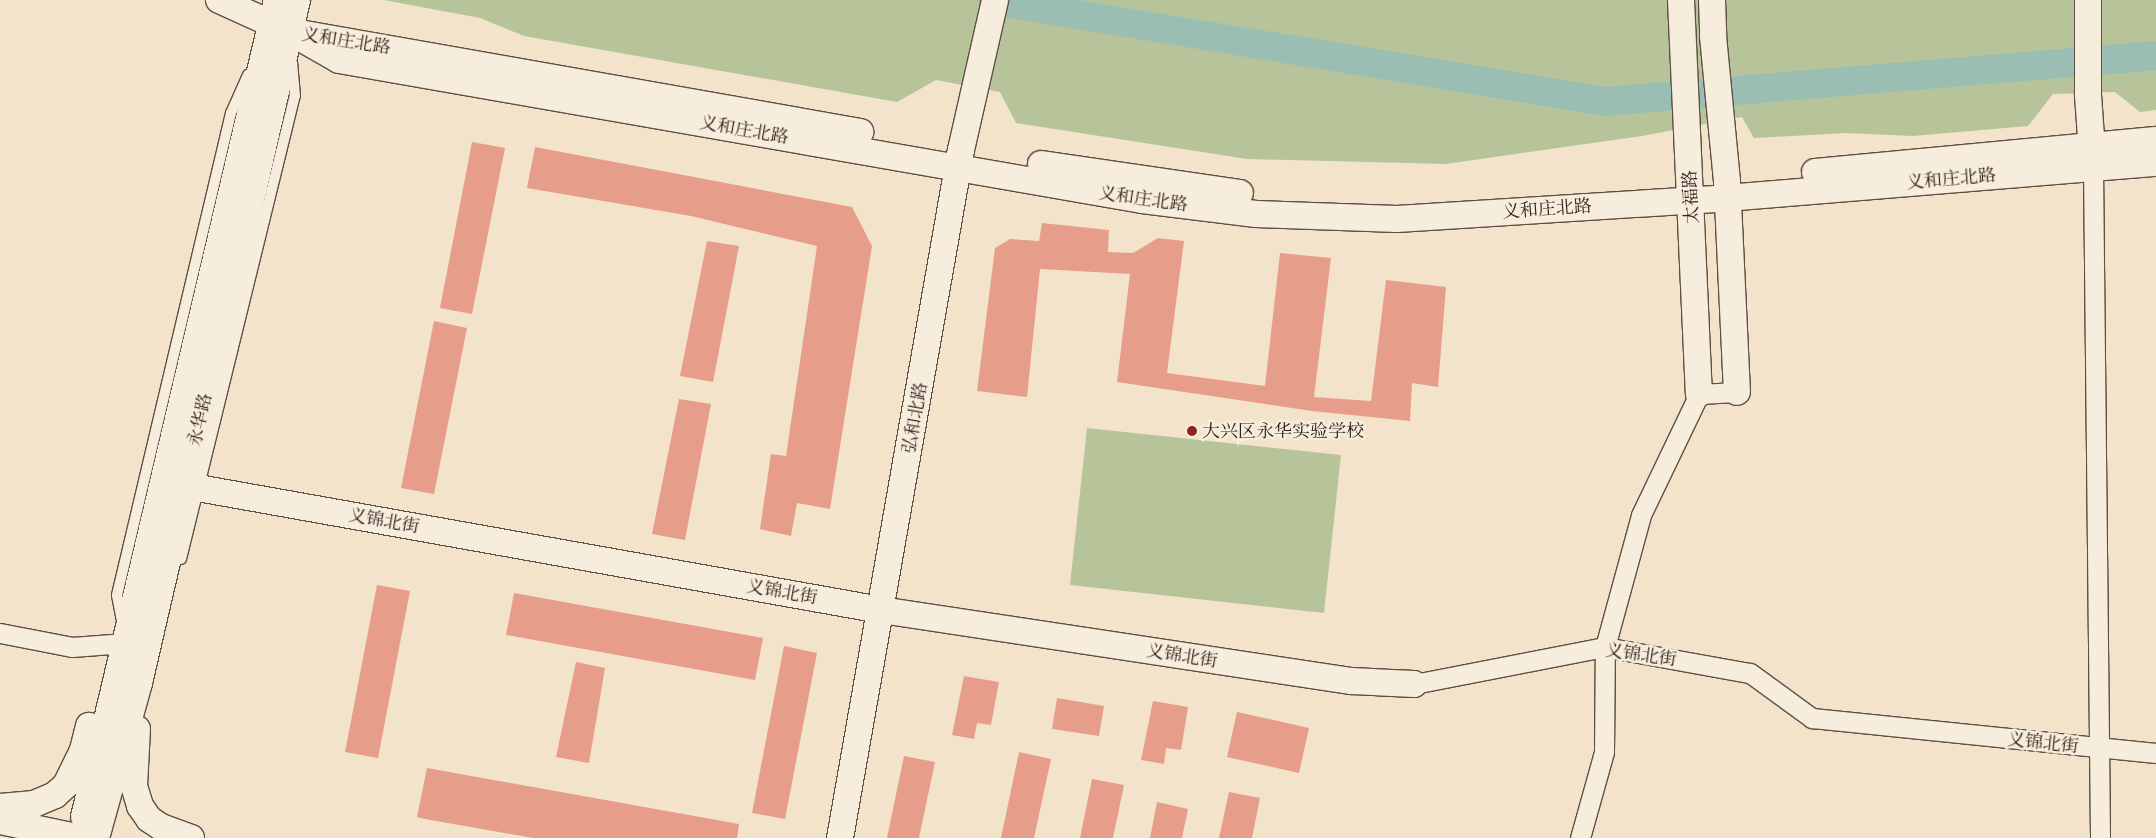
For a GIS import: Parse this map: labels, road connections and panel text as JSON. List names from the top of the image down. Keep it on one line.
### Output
{"streets":{"main road":["义和庄北路","太福路","弘和北路","永华路","义锦北街"]},"crossings":[["义和庄北路","太福路"],["义和庄北路","弘和北路"],["义和庄北路","永华路"],["弘和北路","义锦北街"]],"places":["大兴区永华实验学校"]}
